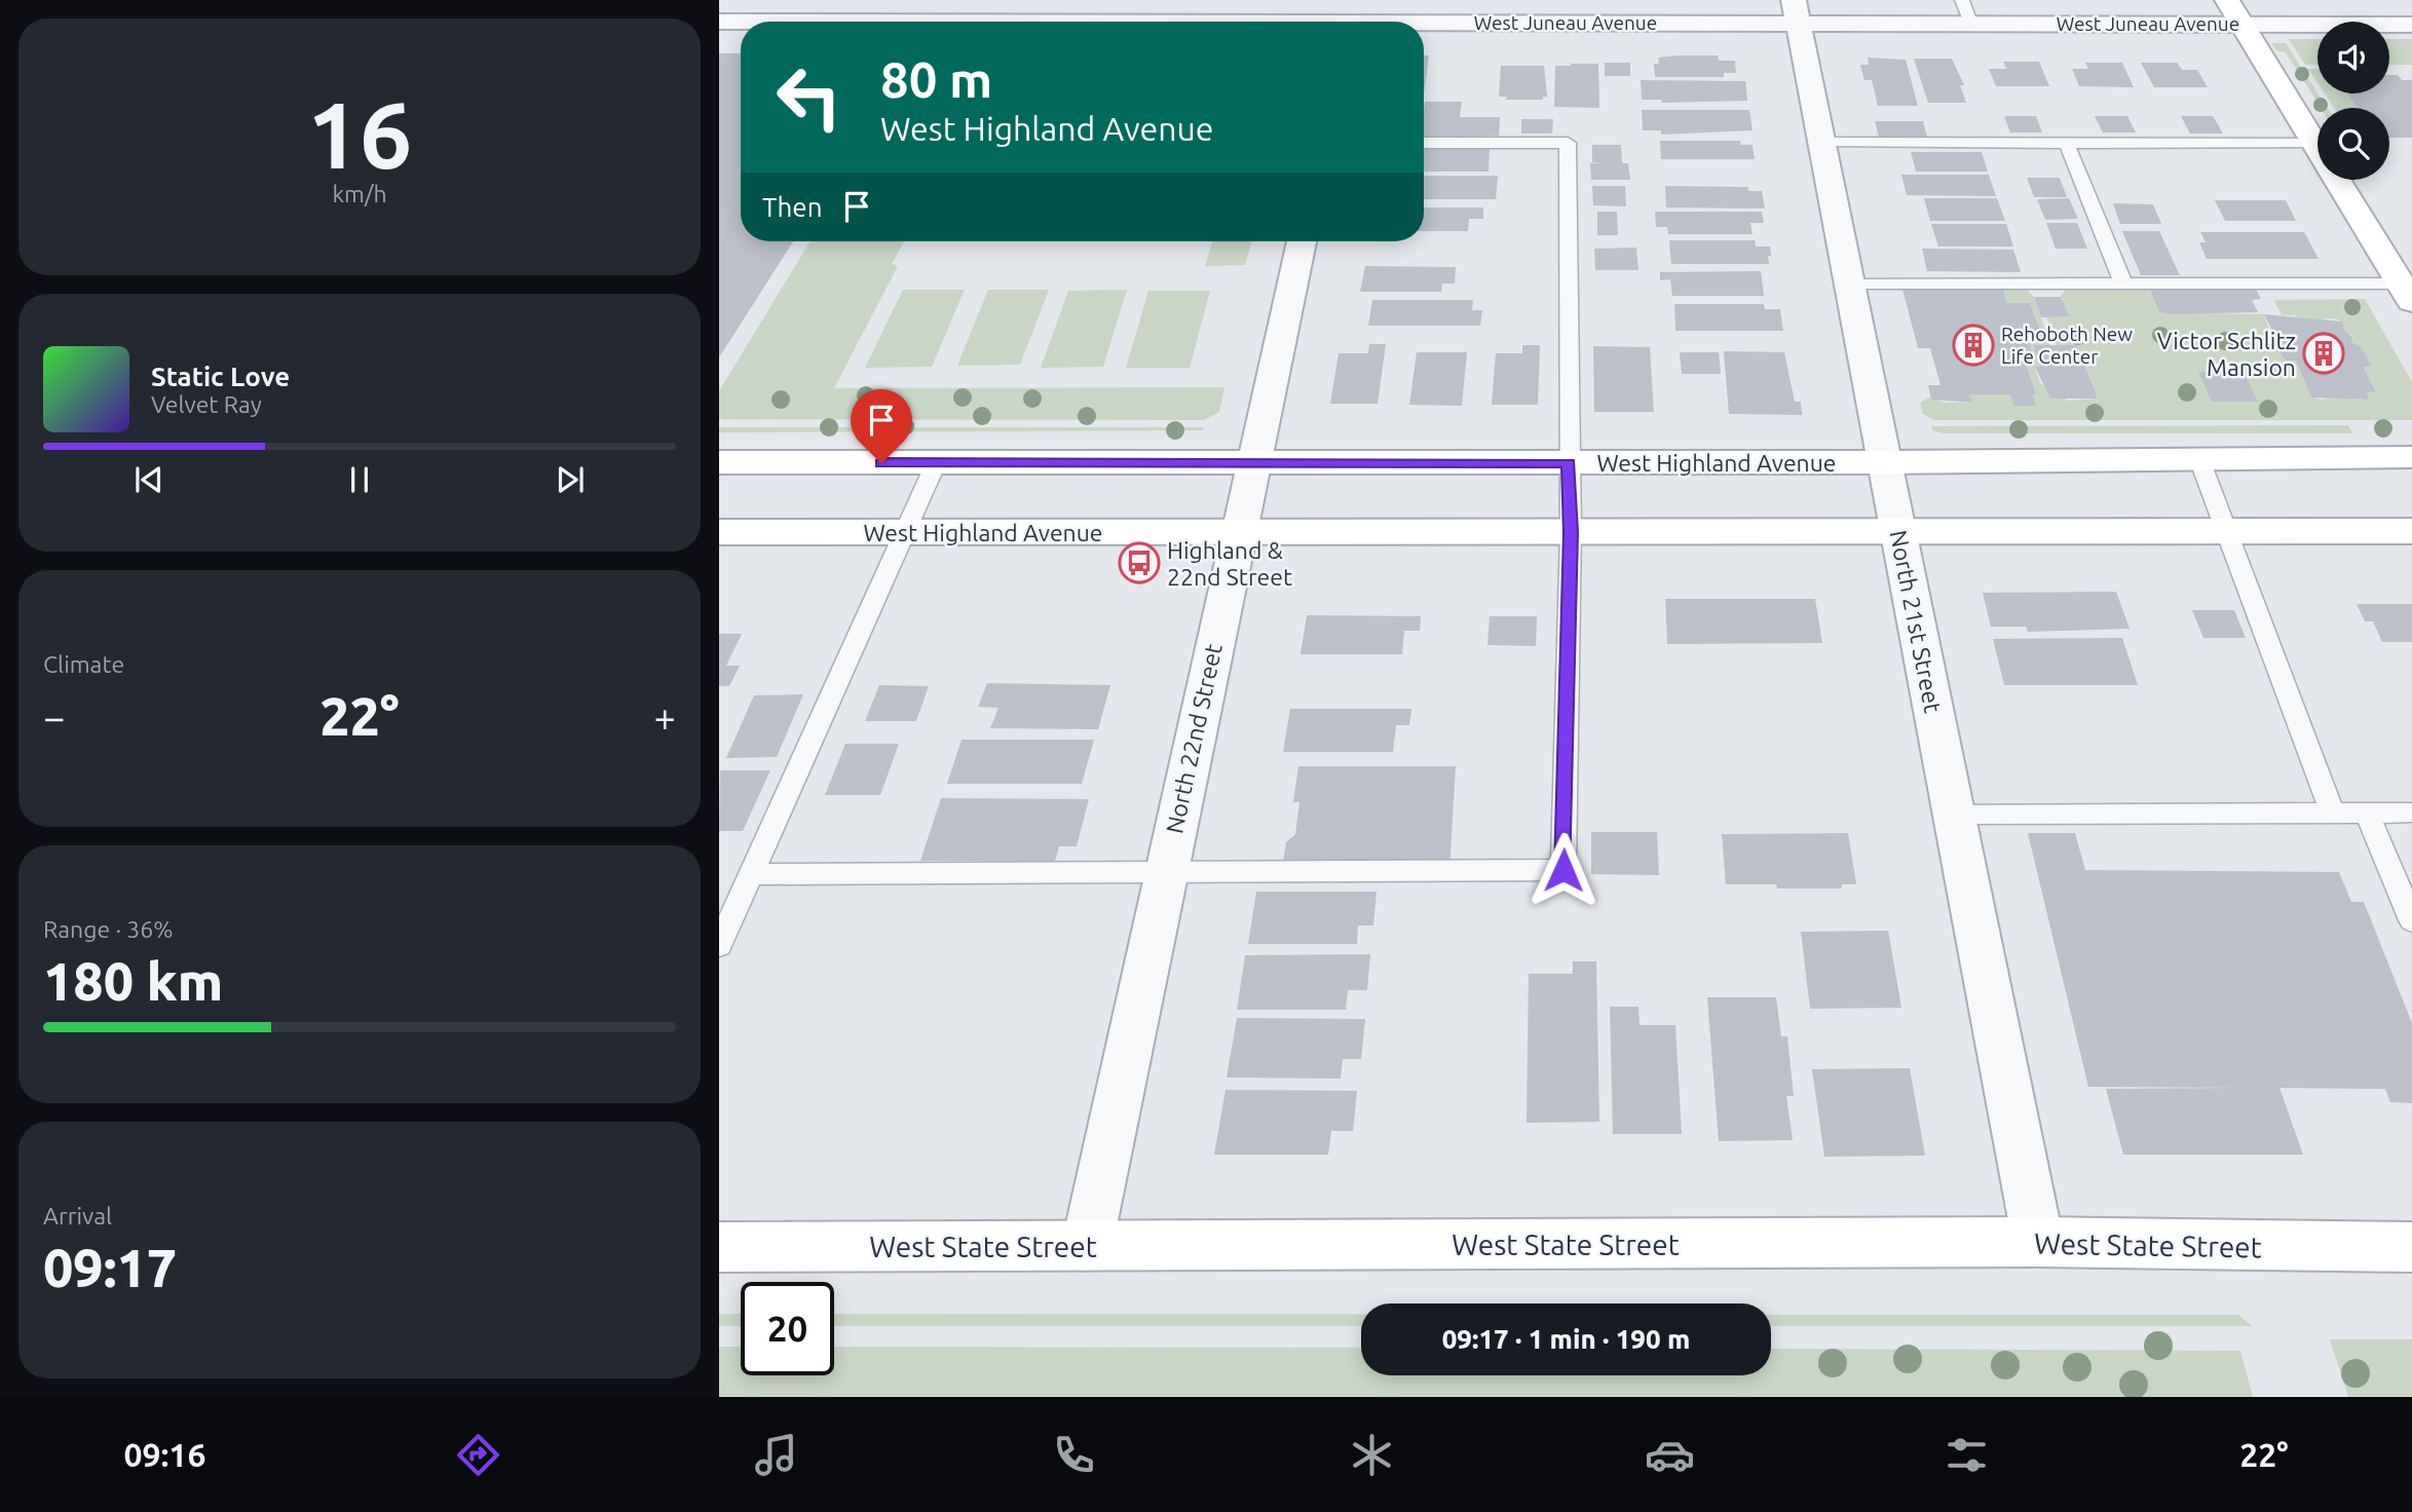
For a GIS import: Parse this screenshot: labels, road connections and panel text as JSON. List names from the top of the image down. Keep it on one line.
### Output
{"streets":{"main road":["West Highland Avenue","West State Street"],"street":["West Juneau Avenue","North 21st Street","North 22nd Street"]},"crossings":[["West Juneau Avenue","North 21st Street"],["West Highland Avenue","North 21st Street"],["West Highland Avenue","North 22nd Street"],["North 21st Street","West State Street"],["North 22nd Street","West State Street"]],"places":{"building":["Rehoboth New Life Center","Victor Schlitz Mansion"],"bus stop":["Highland & 22nd Street"]},"page":{"tile":[["16","km/h"],"Climate",["Range · 36%","180 km"],["Arrival","09:17"]],"turn":["80 m","West Highland Avenue"],"then":"Then","song":["Static Love","Velvet Ray"],"heat":["−","22°","+"],"limit":"20","trip":"09:17 · 1 min · 190 m","tabs":["09:16","22°"]}}
